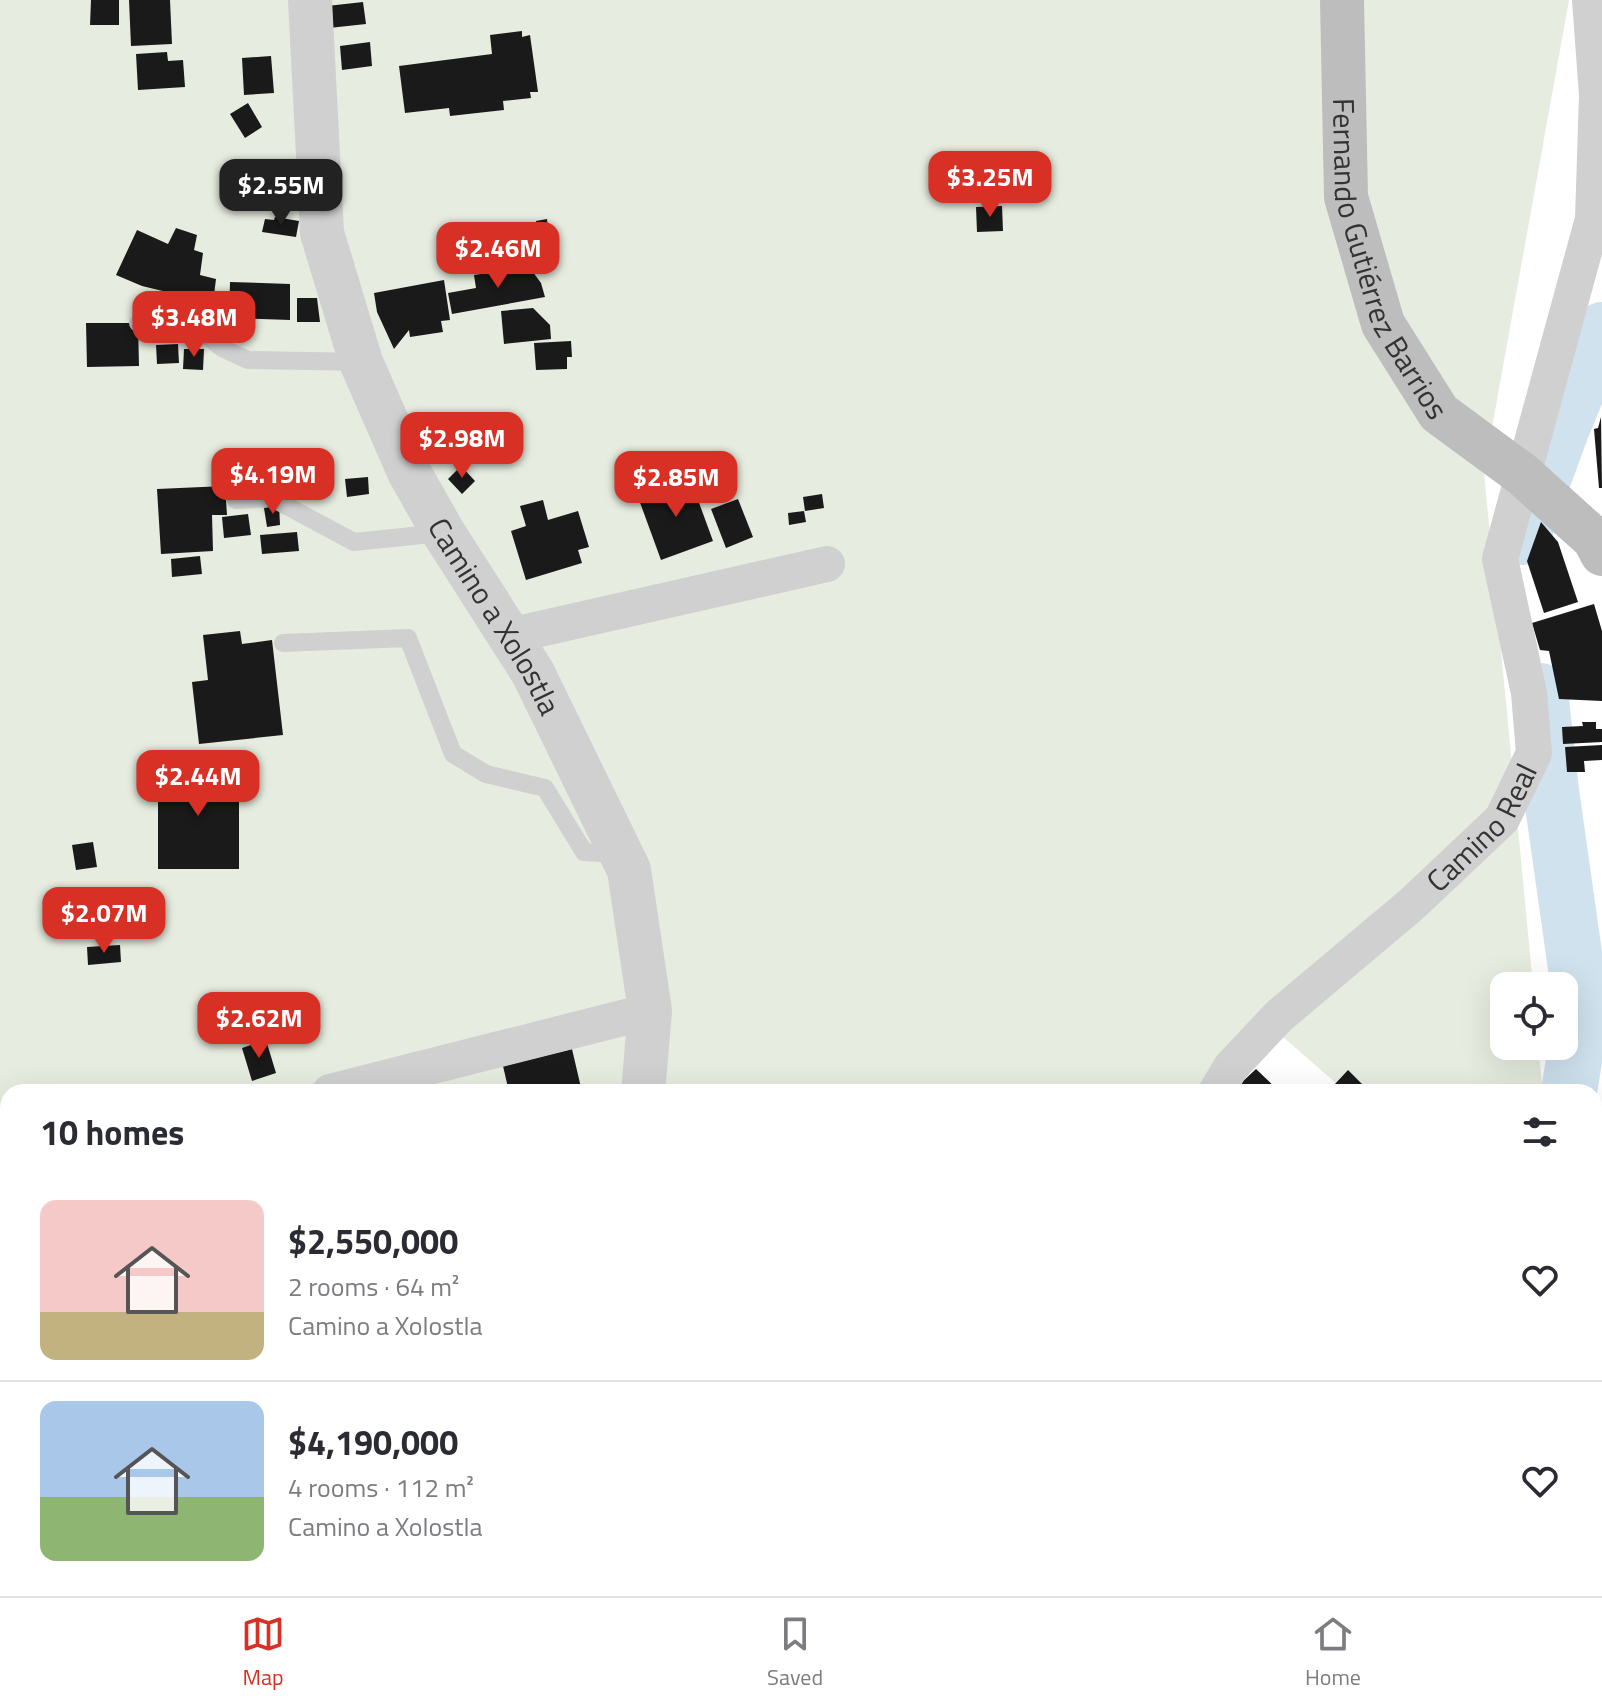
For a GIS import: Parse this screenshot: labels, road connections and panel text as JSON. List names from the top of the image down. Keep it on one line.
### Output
{"streets":{"main road":["Fernando Gutiérrez Barrios"],"street":["Camino a Xolostla","Camino Real"]},"crossings":[["Fernando Gutiérrez Barrios","Camino Real"]],"page":{"price":["$3.25M","$2.55M","$2.46M","$3.48M","$2.98M","$4.19M","$2.85M","$2.44M","$2.07M","$2.62M"],"heading":"10 homes","list":[{"name":"$2,550,000","note":"2 rooms · 64 m² · Camino a Xolostla"},{"name":"$4,190,000","note":"4 rooms · 112 m² · Camino a Xolostla"}],"tabs":["Map","Saved","Home"]}}
